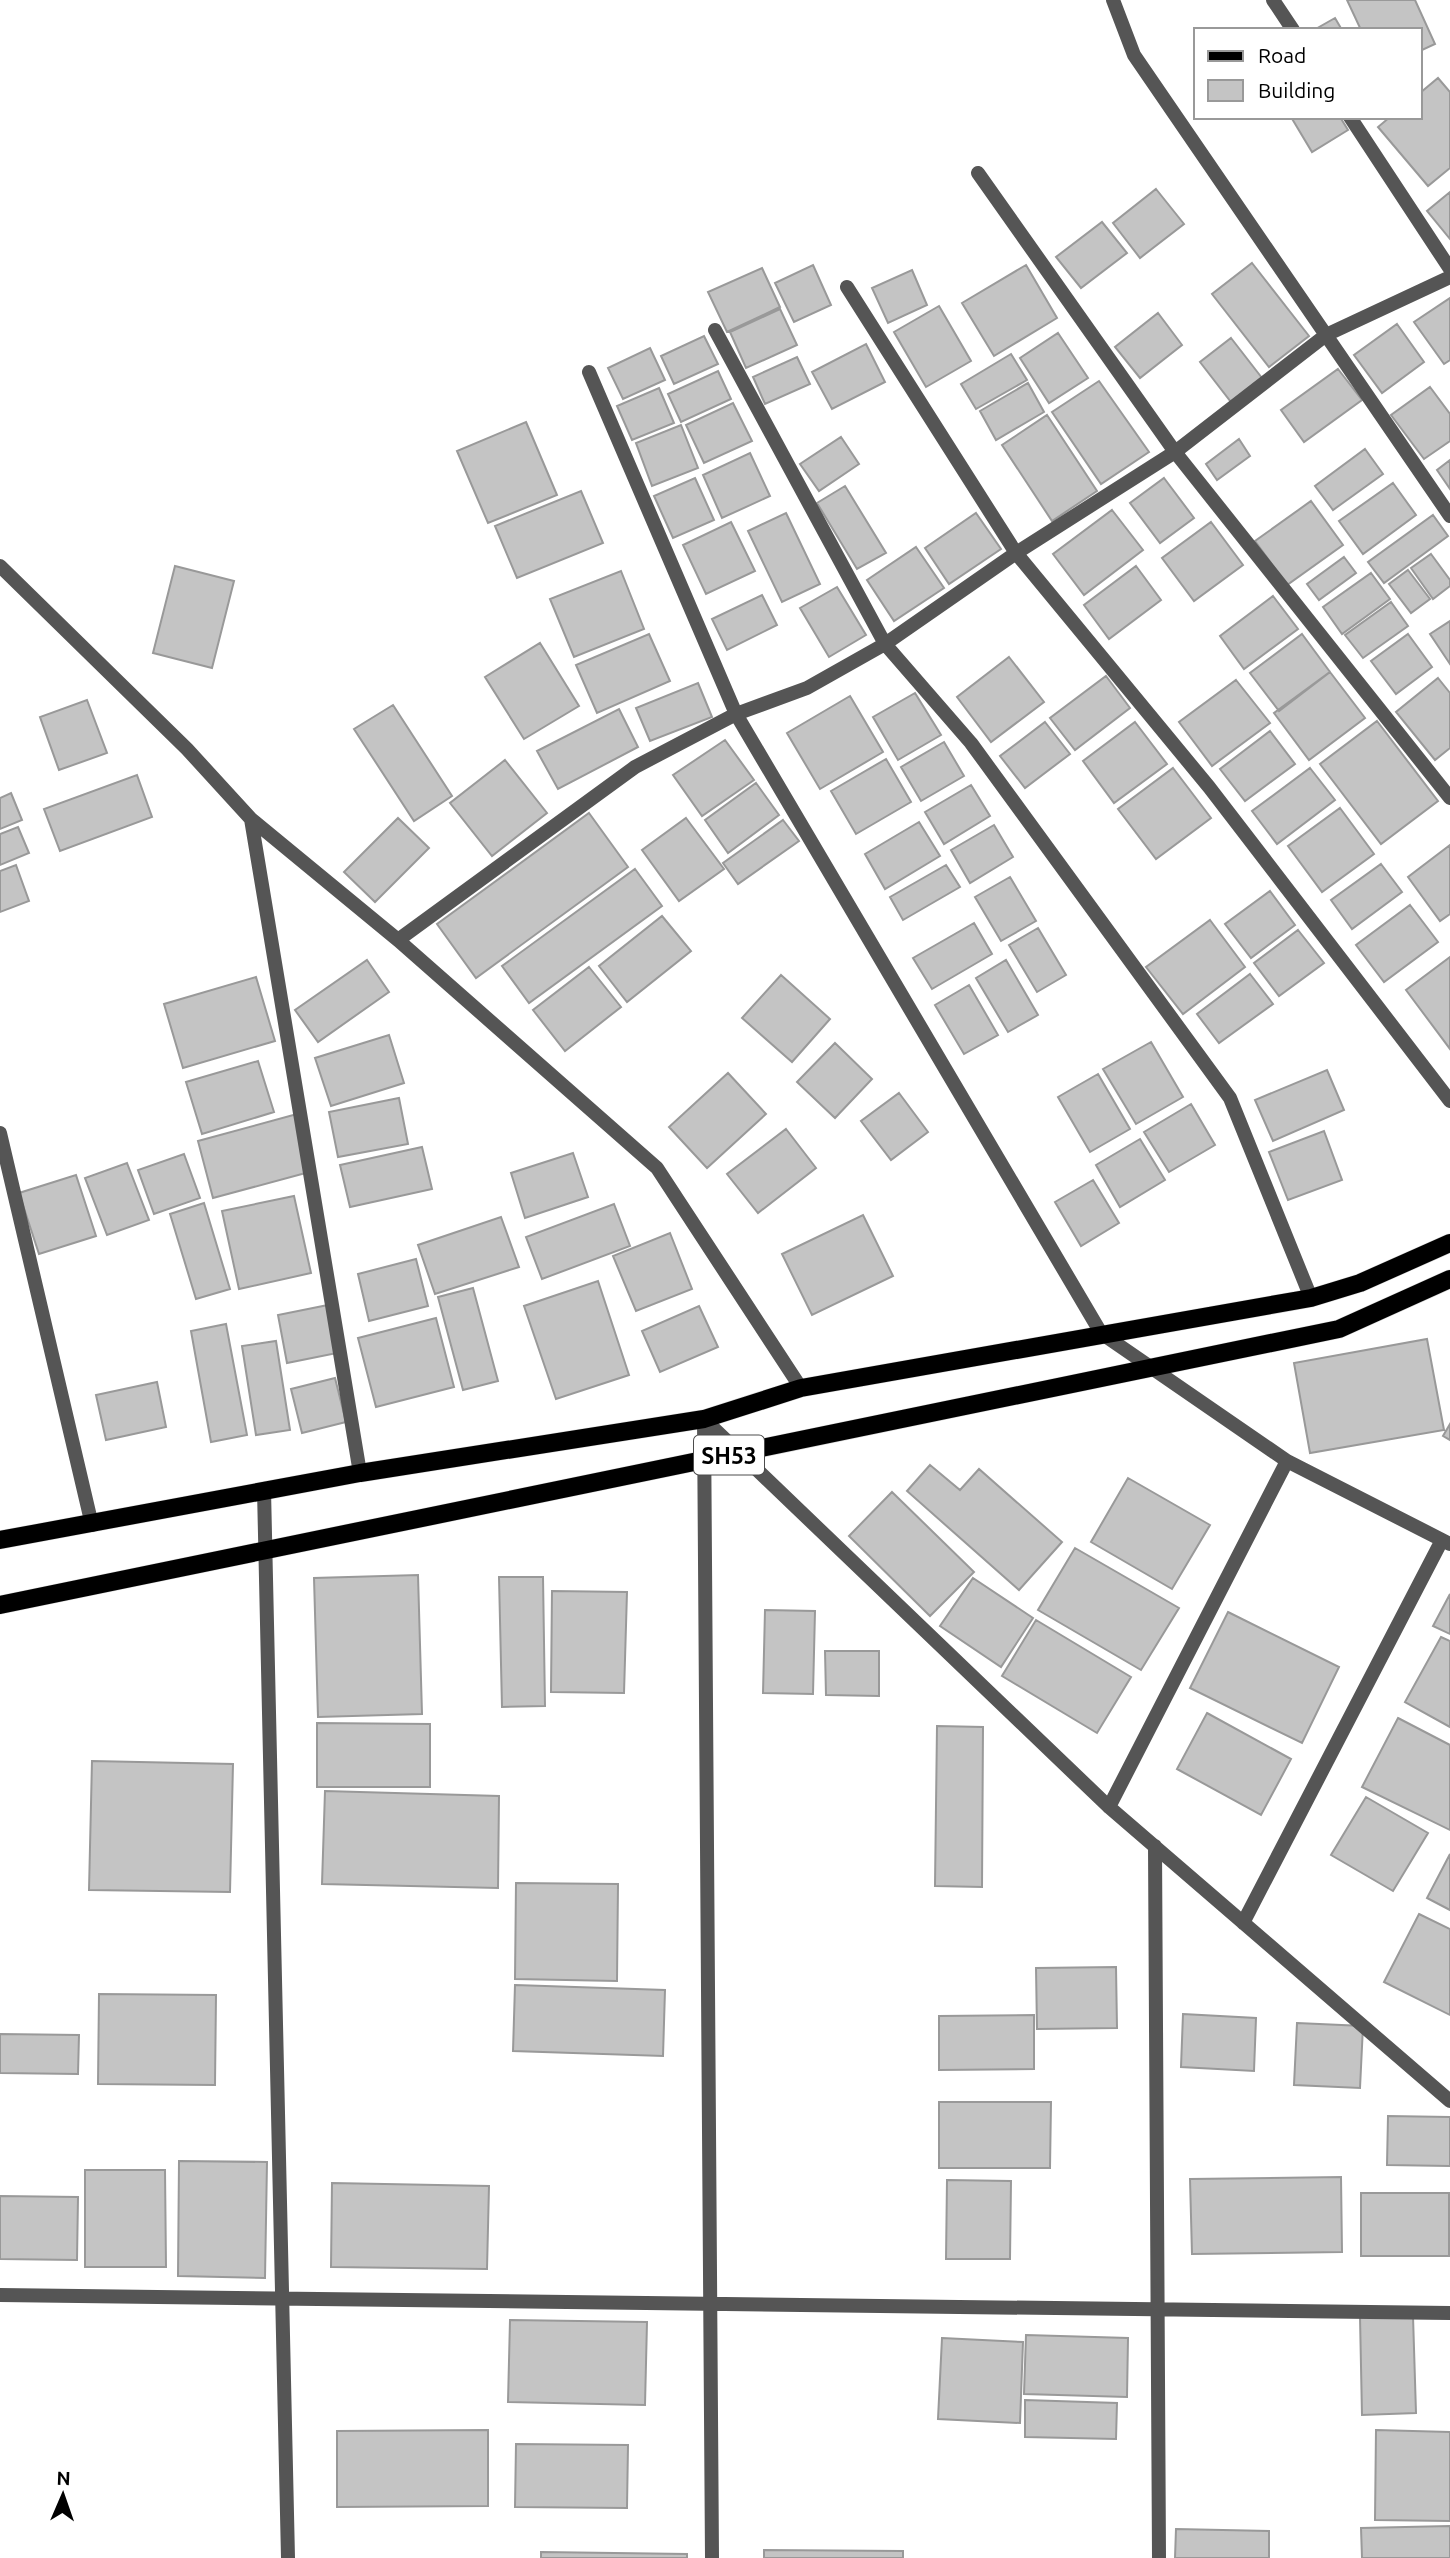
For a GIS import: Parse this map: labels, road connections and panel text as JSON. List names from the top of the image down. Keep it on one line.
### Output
{"streets":{"main road":["SH53"]},"legend":["Road","Building"],"north":"top"}
